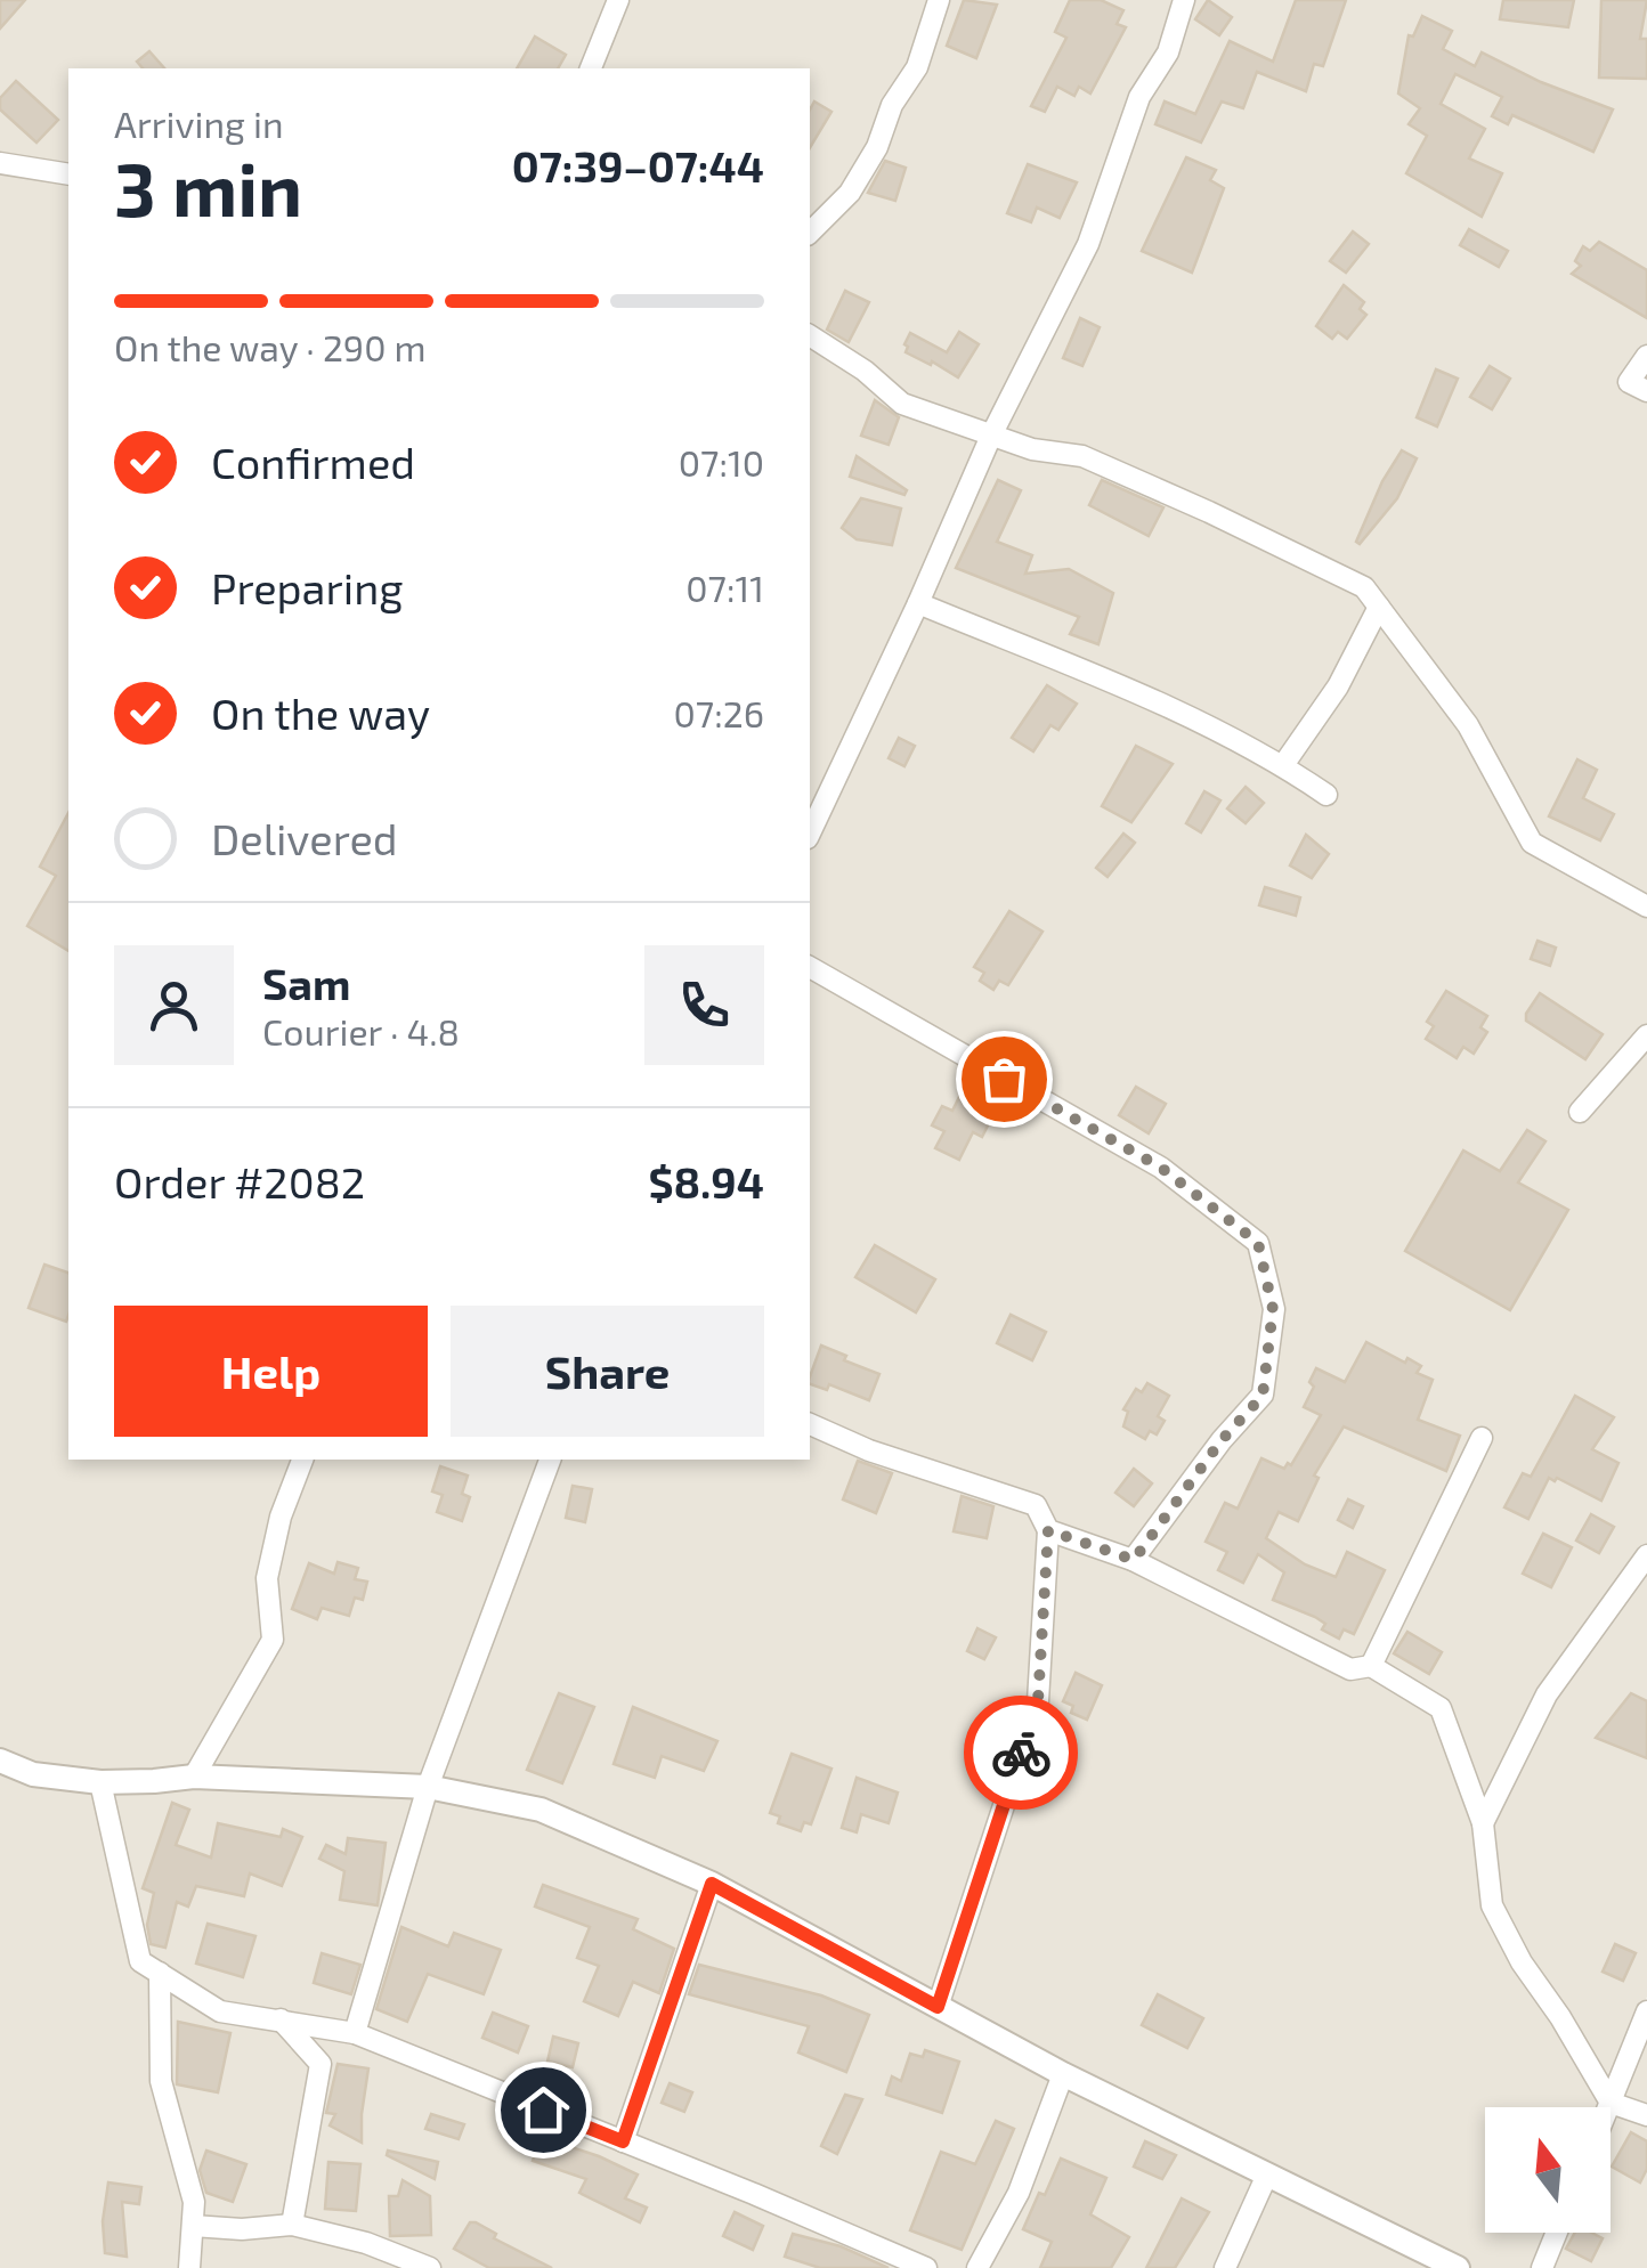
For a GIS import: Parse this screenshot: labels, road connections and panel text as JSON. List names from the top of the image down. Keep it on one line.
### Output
{"north":"top","page":{"heading":["3 min","Arriving in","07:39–07:44"],"panel":["Sam","Courier · 4.8","Order #2082","$8.94"],"bar":"On the way · 290 m","list":[["Confirmed","07:10"],["Preparing","07:11"],["On the way","07:26"],"Delivered"],"buttons":["Help","Share"]}}
